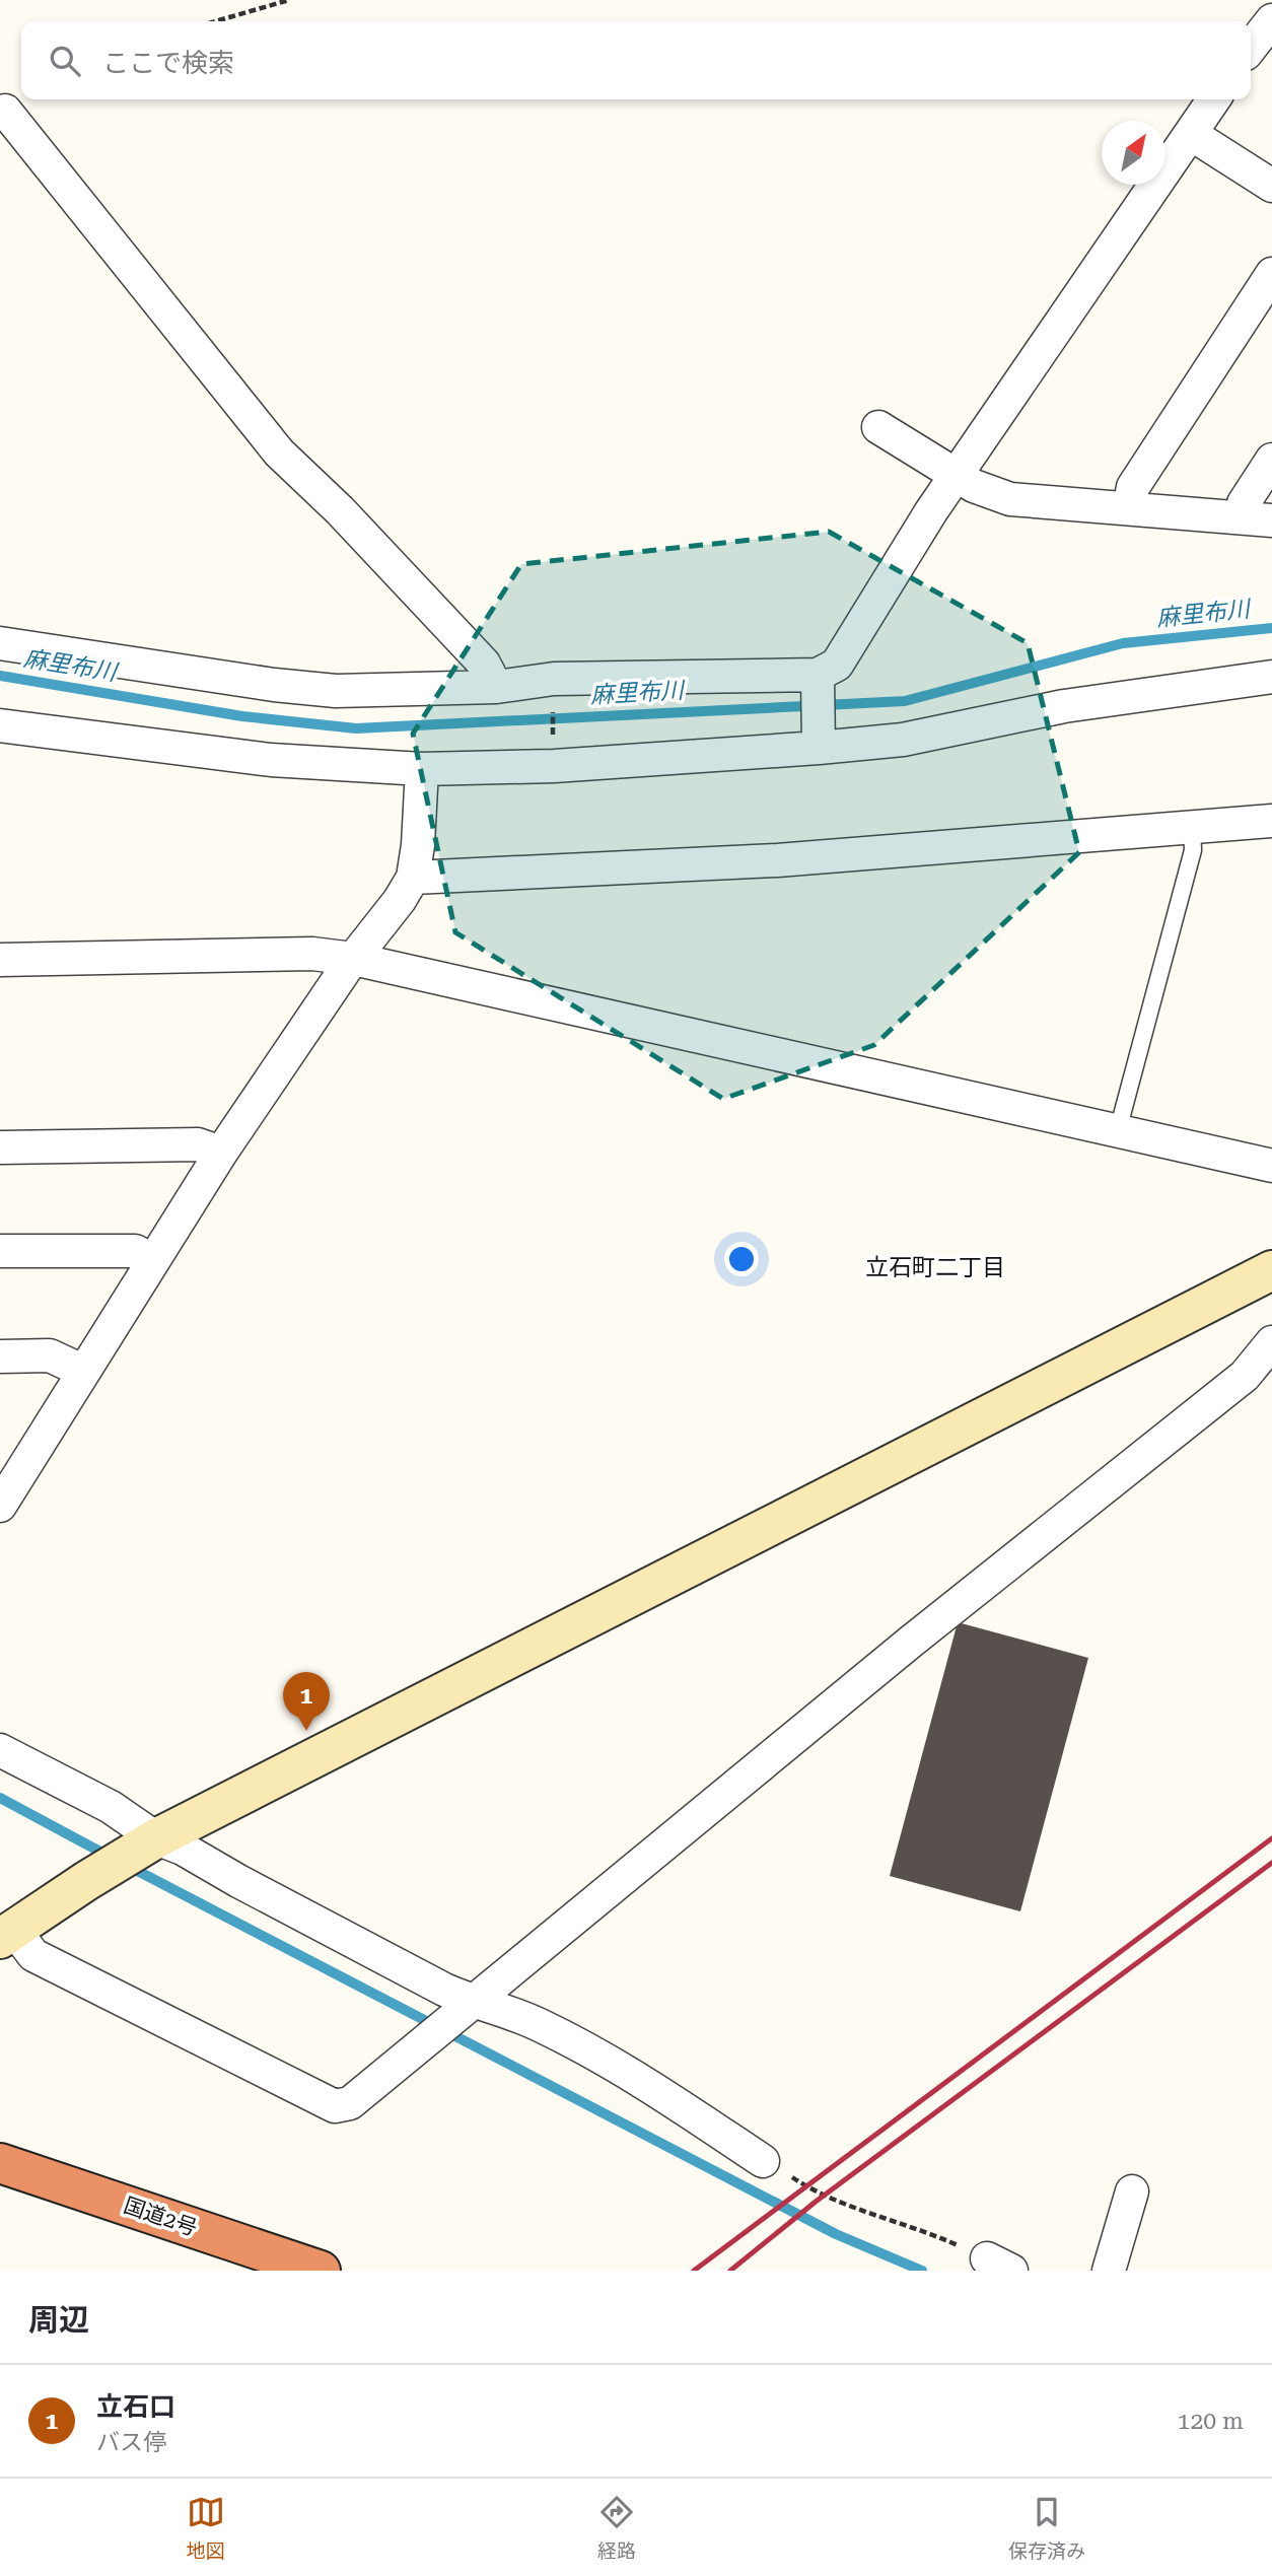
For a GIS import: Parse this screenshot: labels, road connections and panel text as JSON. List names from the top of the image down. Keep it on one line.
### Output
{"streets":{"highway":["国道2号"]},"districts":["立石町二丁目"],"water":["麻里布川"],"north":"top right","page":{"search":"ここで検索","pins":"1","heading":"周辺","list":[{"mark":"1","name":"立石口","note":"バス停","value":"120 m"}],"nav":["地図","経路","保存済み"]}}
